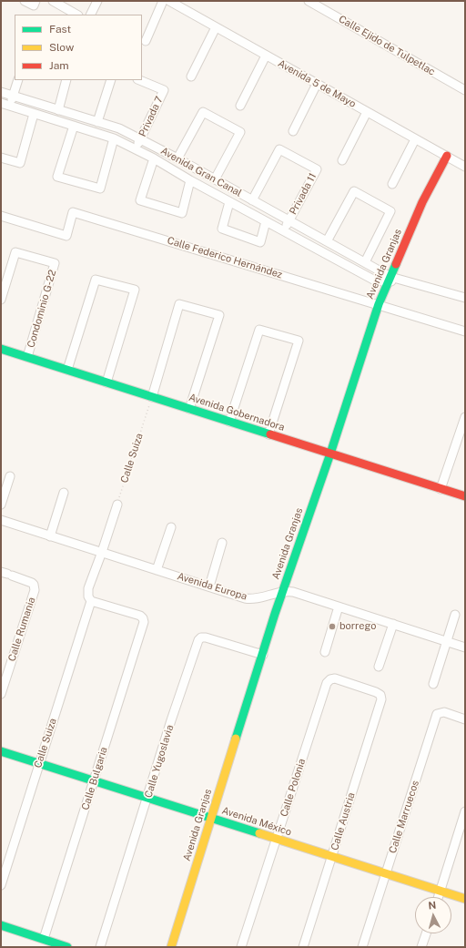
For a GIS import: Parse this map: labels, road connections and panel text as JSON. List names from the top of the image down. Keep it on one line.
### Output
{"streets":{"street":["Calle Ejido de Tulpetlac","Avenida 5 de Mayo","Privada 7","Avenida Gran Canal","Privada 11","Calle Federico Hernández","Avenida Granjas","Condominio G-22","Avenida Gobernadora","Calle Suiza","Avenida Europa","Calle Rumania","Calle Yugoslavia","Calle Bulgaria","Calle Polonia","Calle Marruecos","Avenida México","Calle Austria"]},"crossings":[["Avenida 5 de Mayo","Avenida Granjas"],["Privada 7","Avenida Gran Canal"],["Avenida Gran Canal","Privada 11"],["Avenida Gran Canal","Avenida Granjas"],["Calle Federico Hernández","Avenida Granjas"],["Avenida Granjas","Avenida Gobernadora"],["Avenida Granjas","Avenida Europa"],["Avenida Granjas","Calle Yugoslavia"],["Avenida Granjas","Avenida México"],["Condominio G-22","Avenida Gobernadora"],["Avenida Gobernadora","Calle Suiza"],["Calle Suiza","Avenida Europa"],["Calle Suiza","Calle Bulgaria"],["Calle Suiza","Avenida México"],["Calle Yugoslavia","Avenida México"],["Calle Bulgaria","Avenida México"],["Calle Polonia","Avenida México"],["Calle Polonia","Calle Austria"],["Calle Marruecos","Avenida México"],["Avenida México","Calle Austria"]],"places":["borrego"],"legend":["Fast","Slow","Jam"],"north":"top"}
